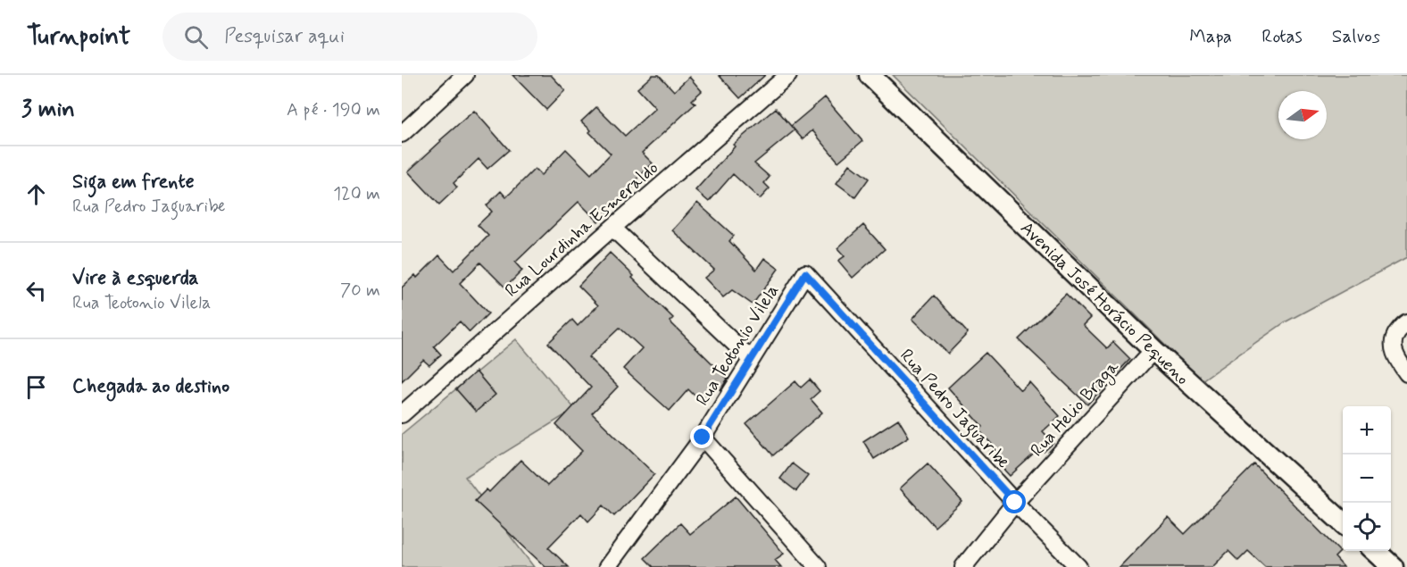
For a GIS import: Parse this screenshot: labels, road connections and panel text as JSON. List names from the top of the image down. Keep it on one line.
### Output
{"streets":{"street":["Rua Lourdinha Esmeraldo","Avenida José Horácio Pequeno","Rua Teotonio Vilela","Rua Pedro Jaguaribe","Rua Helio Braga"]},"crossings":[["Avenida José Horácio Pequeno","Rua Helio Braga"],["Rua Teotonio Vilela","Rua Pedro Jaguaribe"],["Rua Pedro Jaguaribe","Rua Helio Braga"]],"north":"right","page":{"header":"Turnpoint","search":"Pesquisar aqui","nav":["Mapa","Rotas","Salvos"],"heading":["3 min","A pé · 190 m"],"list":[["Siga em frente","Rua Pedro Jaguaribe","120 m"],["Vire à esquerda","Rua Teotonio Vilela","70 m"],"Chegada ao destino"],"map_buttons":["+","−"]}}
